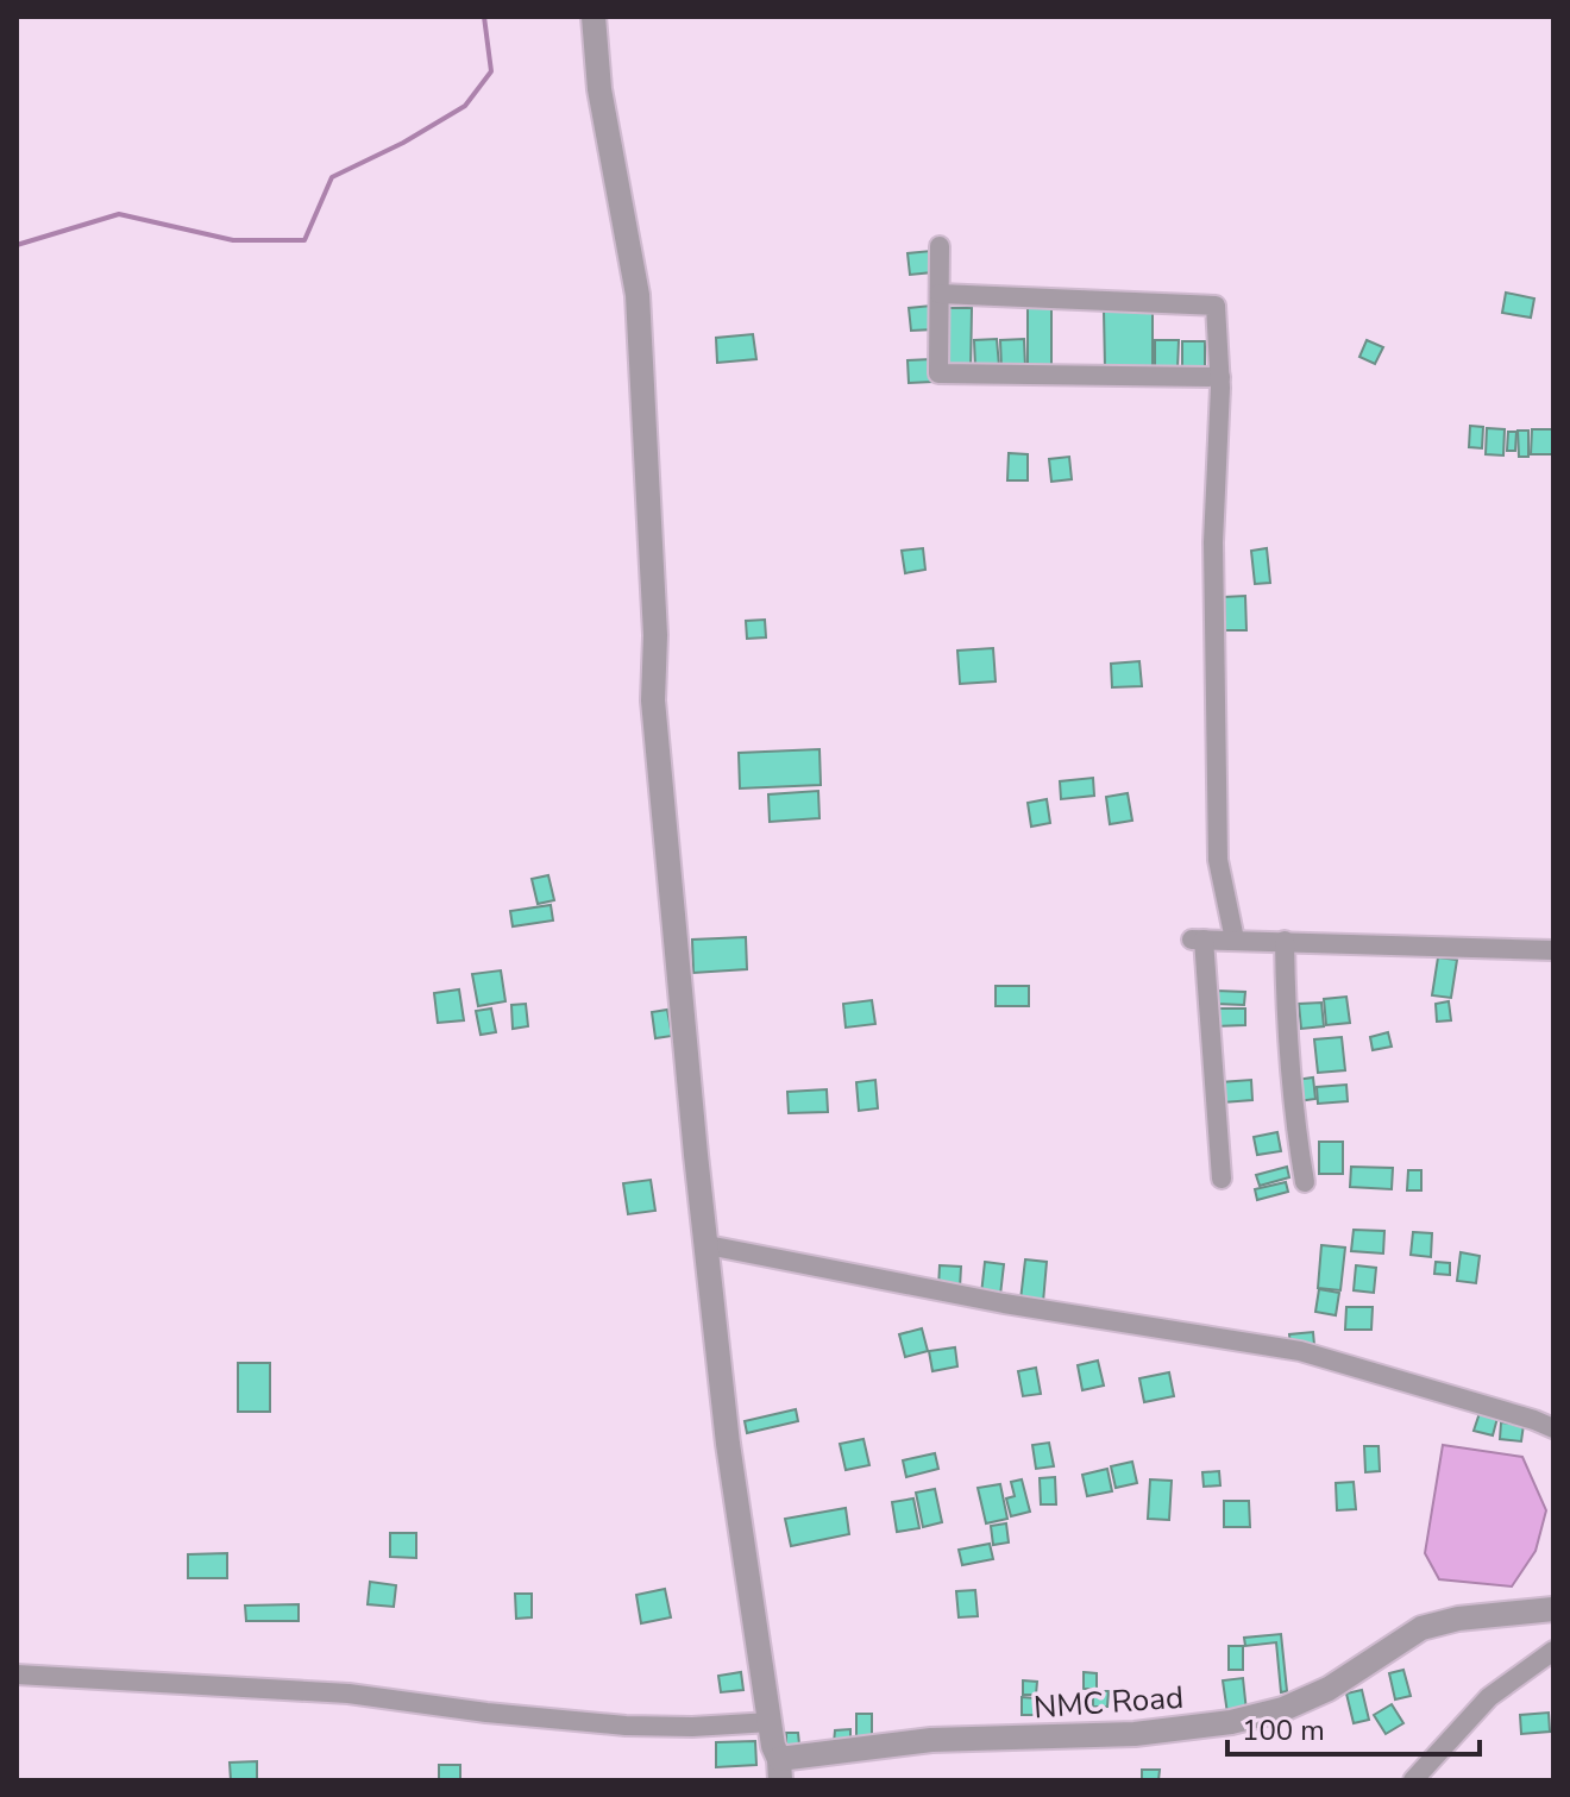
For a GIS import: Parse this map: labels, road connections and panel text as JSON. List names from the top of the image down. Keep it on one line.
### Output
{"streets":{"street":["NMC Road"]},"scale_bar":"100 m"}
